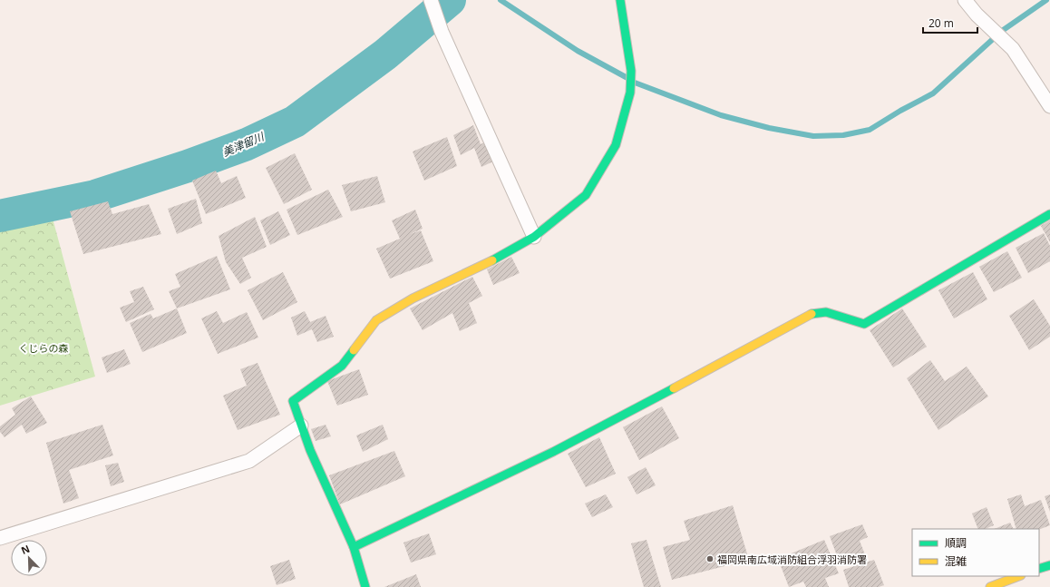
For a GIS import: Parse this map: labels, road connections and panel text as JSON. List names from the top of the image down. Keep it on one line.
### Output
{"water":["美津留川"],"parks":["くじらの森"],"places":["福岡県南広域消防組合浮羽消防署"],"legend":["順調","混雑"],"scale_bar":"20 m","north":"top left"}
